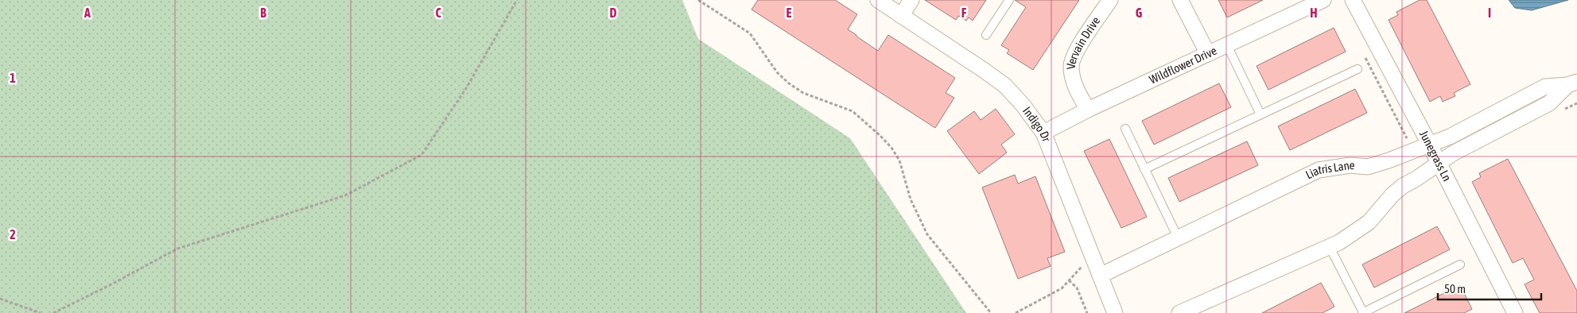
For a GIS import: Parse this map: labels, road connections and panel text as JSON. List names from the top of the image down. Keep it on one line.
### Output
{"streets":{"street":["Vervain Drive","Wildflower Drive","Indigo Dr","Junegrass Ln","Liatris Lane"]},"crossings":[["Vervain Drive","Wildflower Drive"],["Wildflower Drive","Indigo Dr"],["Indigo Dr","Liatris Lane"],["Junegrass Ln","Liatris Lane"]],"scale_bar":"50 m","grid":{"columns":["A","B","C","D","E","F","G","H","I"],"rows":["1","2"]}}
